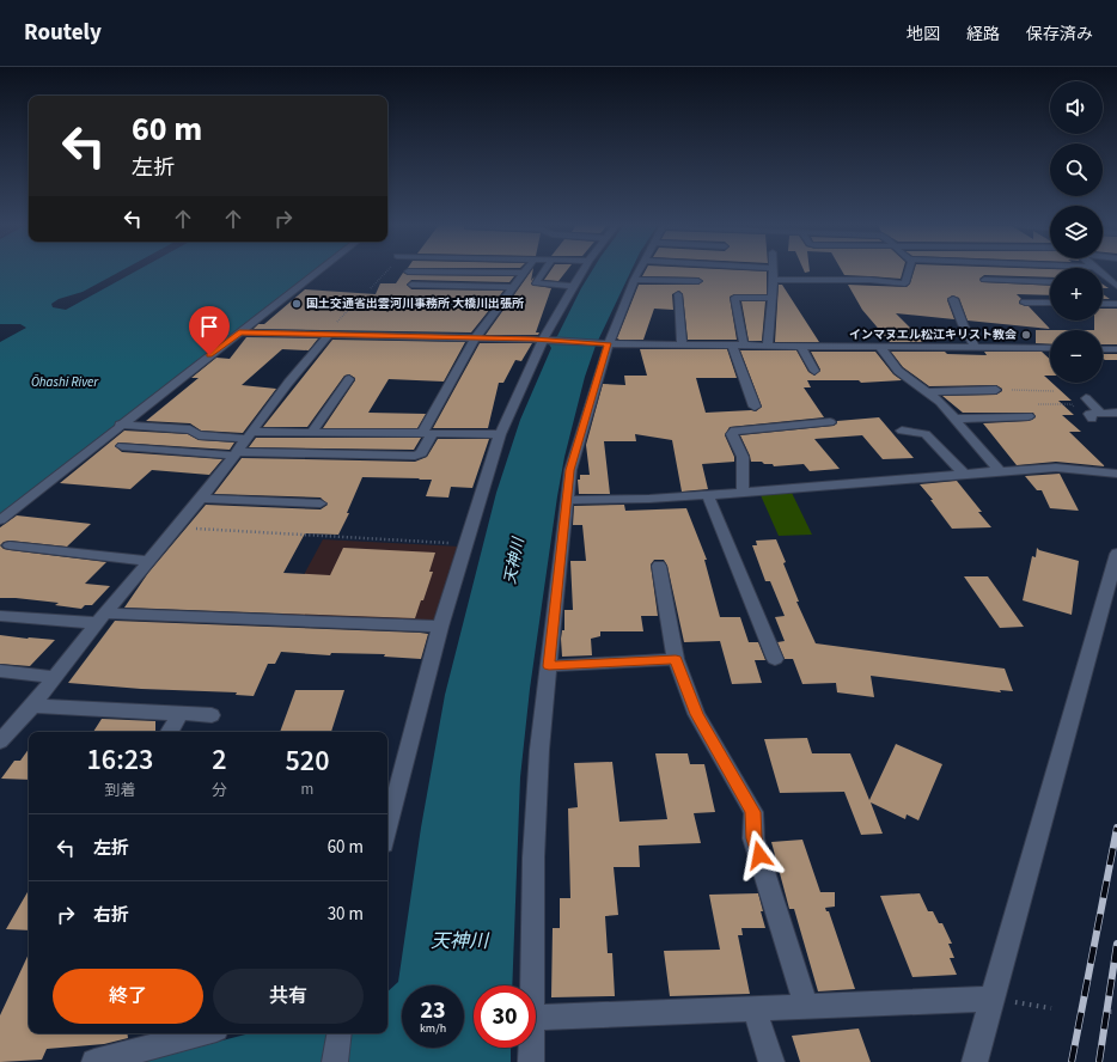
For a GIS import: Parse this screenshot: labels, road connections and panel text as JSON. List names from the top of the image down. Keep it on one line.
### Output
{"water":["Ōhashi River","天神川"],"places":["国土交通省出雲河川事務所 大橋川出張所","インマヌエル松江キリスト教会"],"page":{"header":"Routely","nav":["地図","経路","保存済み"],"map_buttons":["+","−"],"turn":["60 m","左折"],"eta":["16:23","到着","2","分","520","m"],"list":[{"name":"左折","value":"60 m"},{"name":"右折","value":"30 m"}],"buttons":["終了","共有"],"speed":"23 km/h","limit":"30"}}
